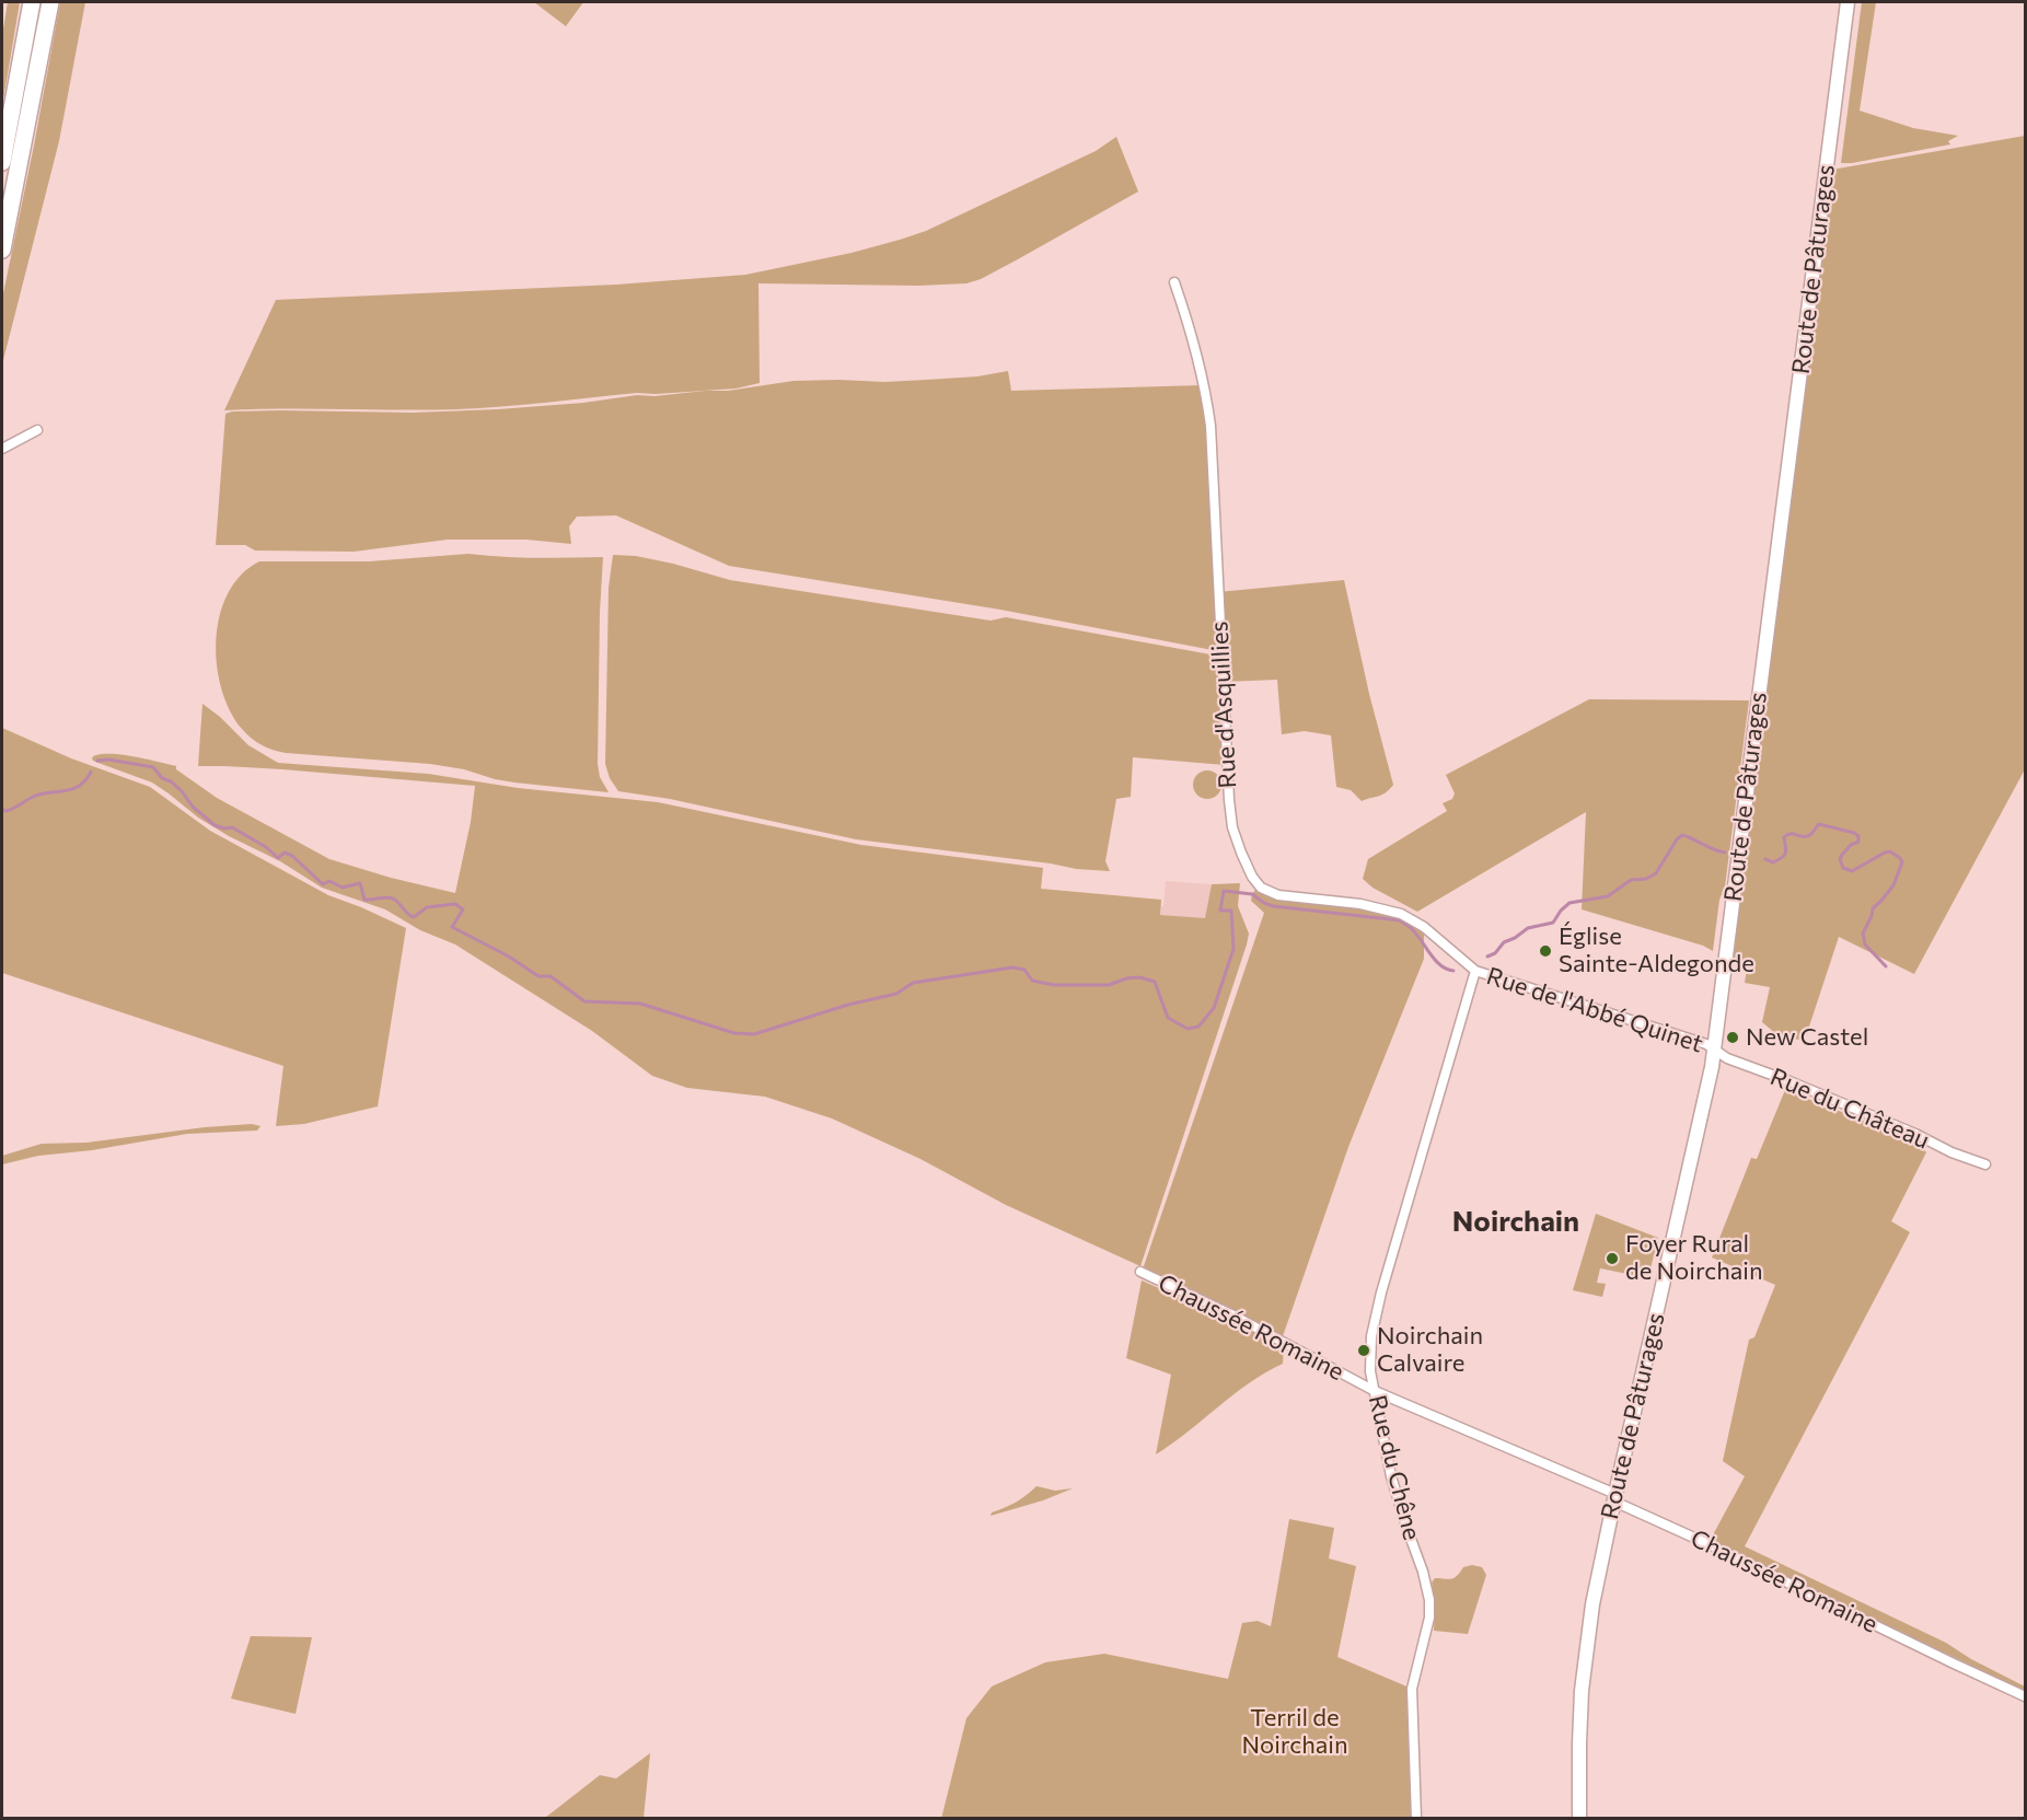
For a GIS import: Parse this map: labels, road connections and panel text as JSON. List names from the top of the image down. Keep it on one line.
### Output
{"streets":{"main road":["Route de Pâturages"],"street":["Rue d'Asquillies","Rue de l'Abbé Quinet","Rue du Château","Chaussée Romaine","Rue du Chêne"]},"crossings":[["Route de Pâturages","Rue de l'Abbé Quinet"],["Route de Pâturages","Rue du Château"],["Route de Pâturages","Chaussée Romaine"],["Rue d'Asquillies","Rue de l'Abbé Quinet"],["Rue d'Asquillies","Rue du Chêne"],["Rue de l'Abbé Quinet","Rue du Château"],["Rue de l'Abbé Quinet","Rue du Chêne"],["Chaussée Romaine","Rue du Chêne"]],"districts":["Noirchain"],"parks":["Terril de Noirchain"],"places":["Église Sainte-Aldegonde","New Castel","Foyer Rural de Noirchain","Noirchain Calvaire"]}
